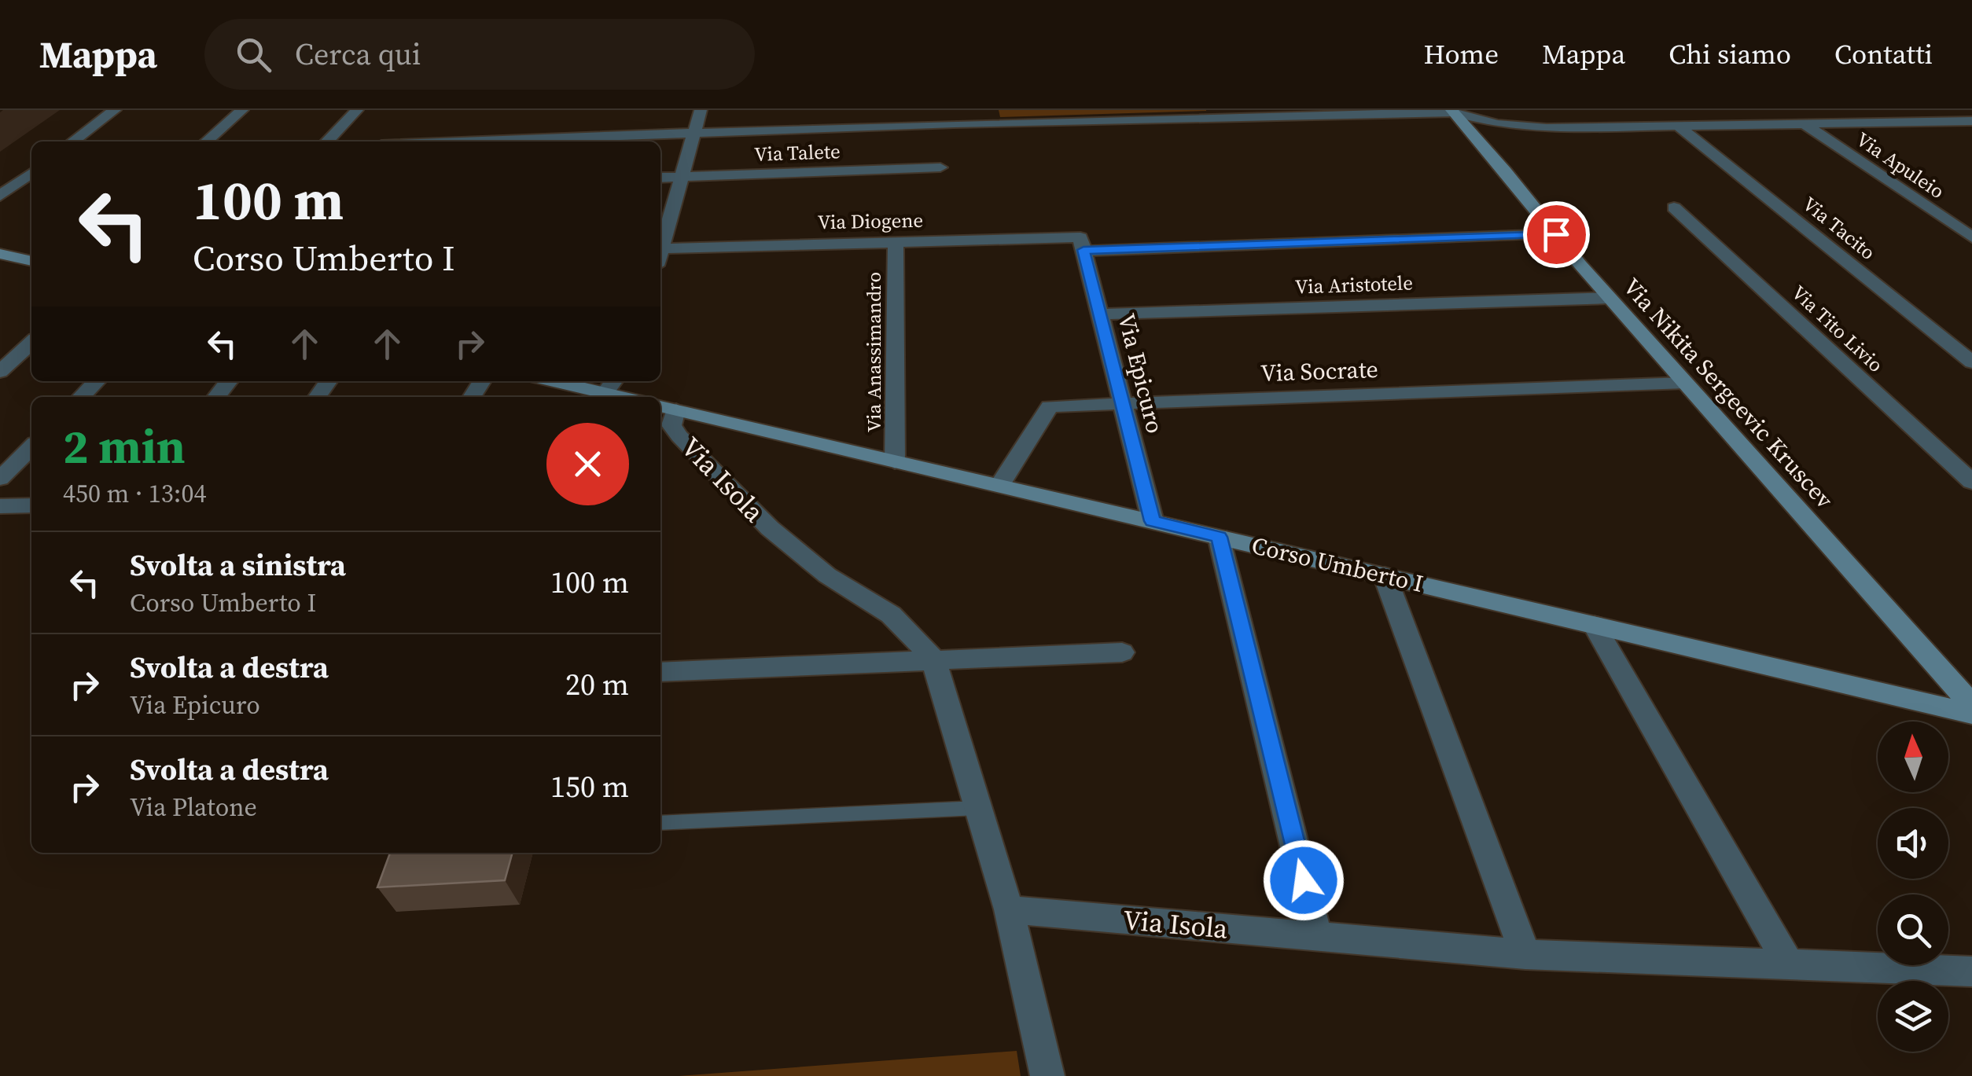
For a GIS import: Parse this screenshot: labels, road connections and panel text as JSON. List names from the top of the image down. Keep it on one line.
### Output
{"streets":{"street":["Via Talete","Via Apuleio","Via Diogene","Via Tacito","Via Aristotele","Via Tito Livio","Via Anassimandro","Via Socrate","Via Epicuro","Via Nikita Sergeevic Kruscev","Via Isola","Corso Umberto I"]},"crossings":[["Via Diogene","Via Anassimandro"],["Via Diogene","Via Epicuro"],["Via Diogene","Via Nikita Sergeevic Kruscev"],["Via Aristotele","Via Epicuro"],["Via Aristotele","Via Nikita Sergeevic Kruscev"],["Via Anassimandro","Corso Umberto I"],["Via Socrate","Via Epicuro"],["Via Socrate","Via Nikita Sergeevic Kruscev"],["Via Socrate","Corso Umberto I"],["Via Epicuro","Corso Umberto I"],["Via Isola","Corso Umberto I"]],"north":"top","page":{"header":"Mappa","search":"Cerca qui","nav":["Home","Mappa","Chi siamo","Contatti"],"turn":["100 m","Corso Umberto I"],"heading":["2 min","450 m · 13:04"],"list":[{"name":"Svolta a sinistra","note":"Corso Umberto I","value":"100 m"},{"name":"Svolta a destra","note":"Via Epicuro","value":"20 m"},{"name":"Svolta a destra","note":"Via Platone","value":"150 m"}]}}
